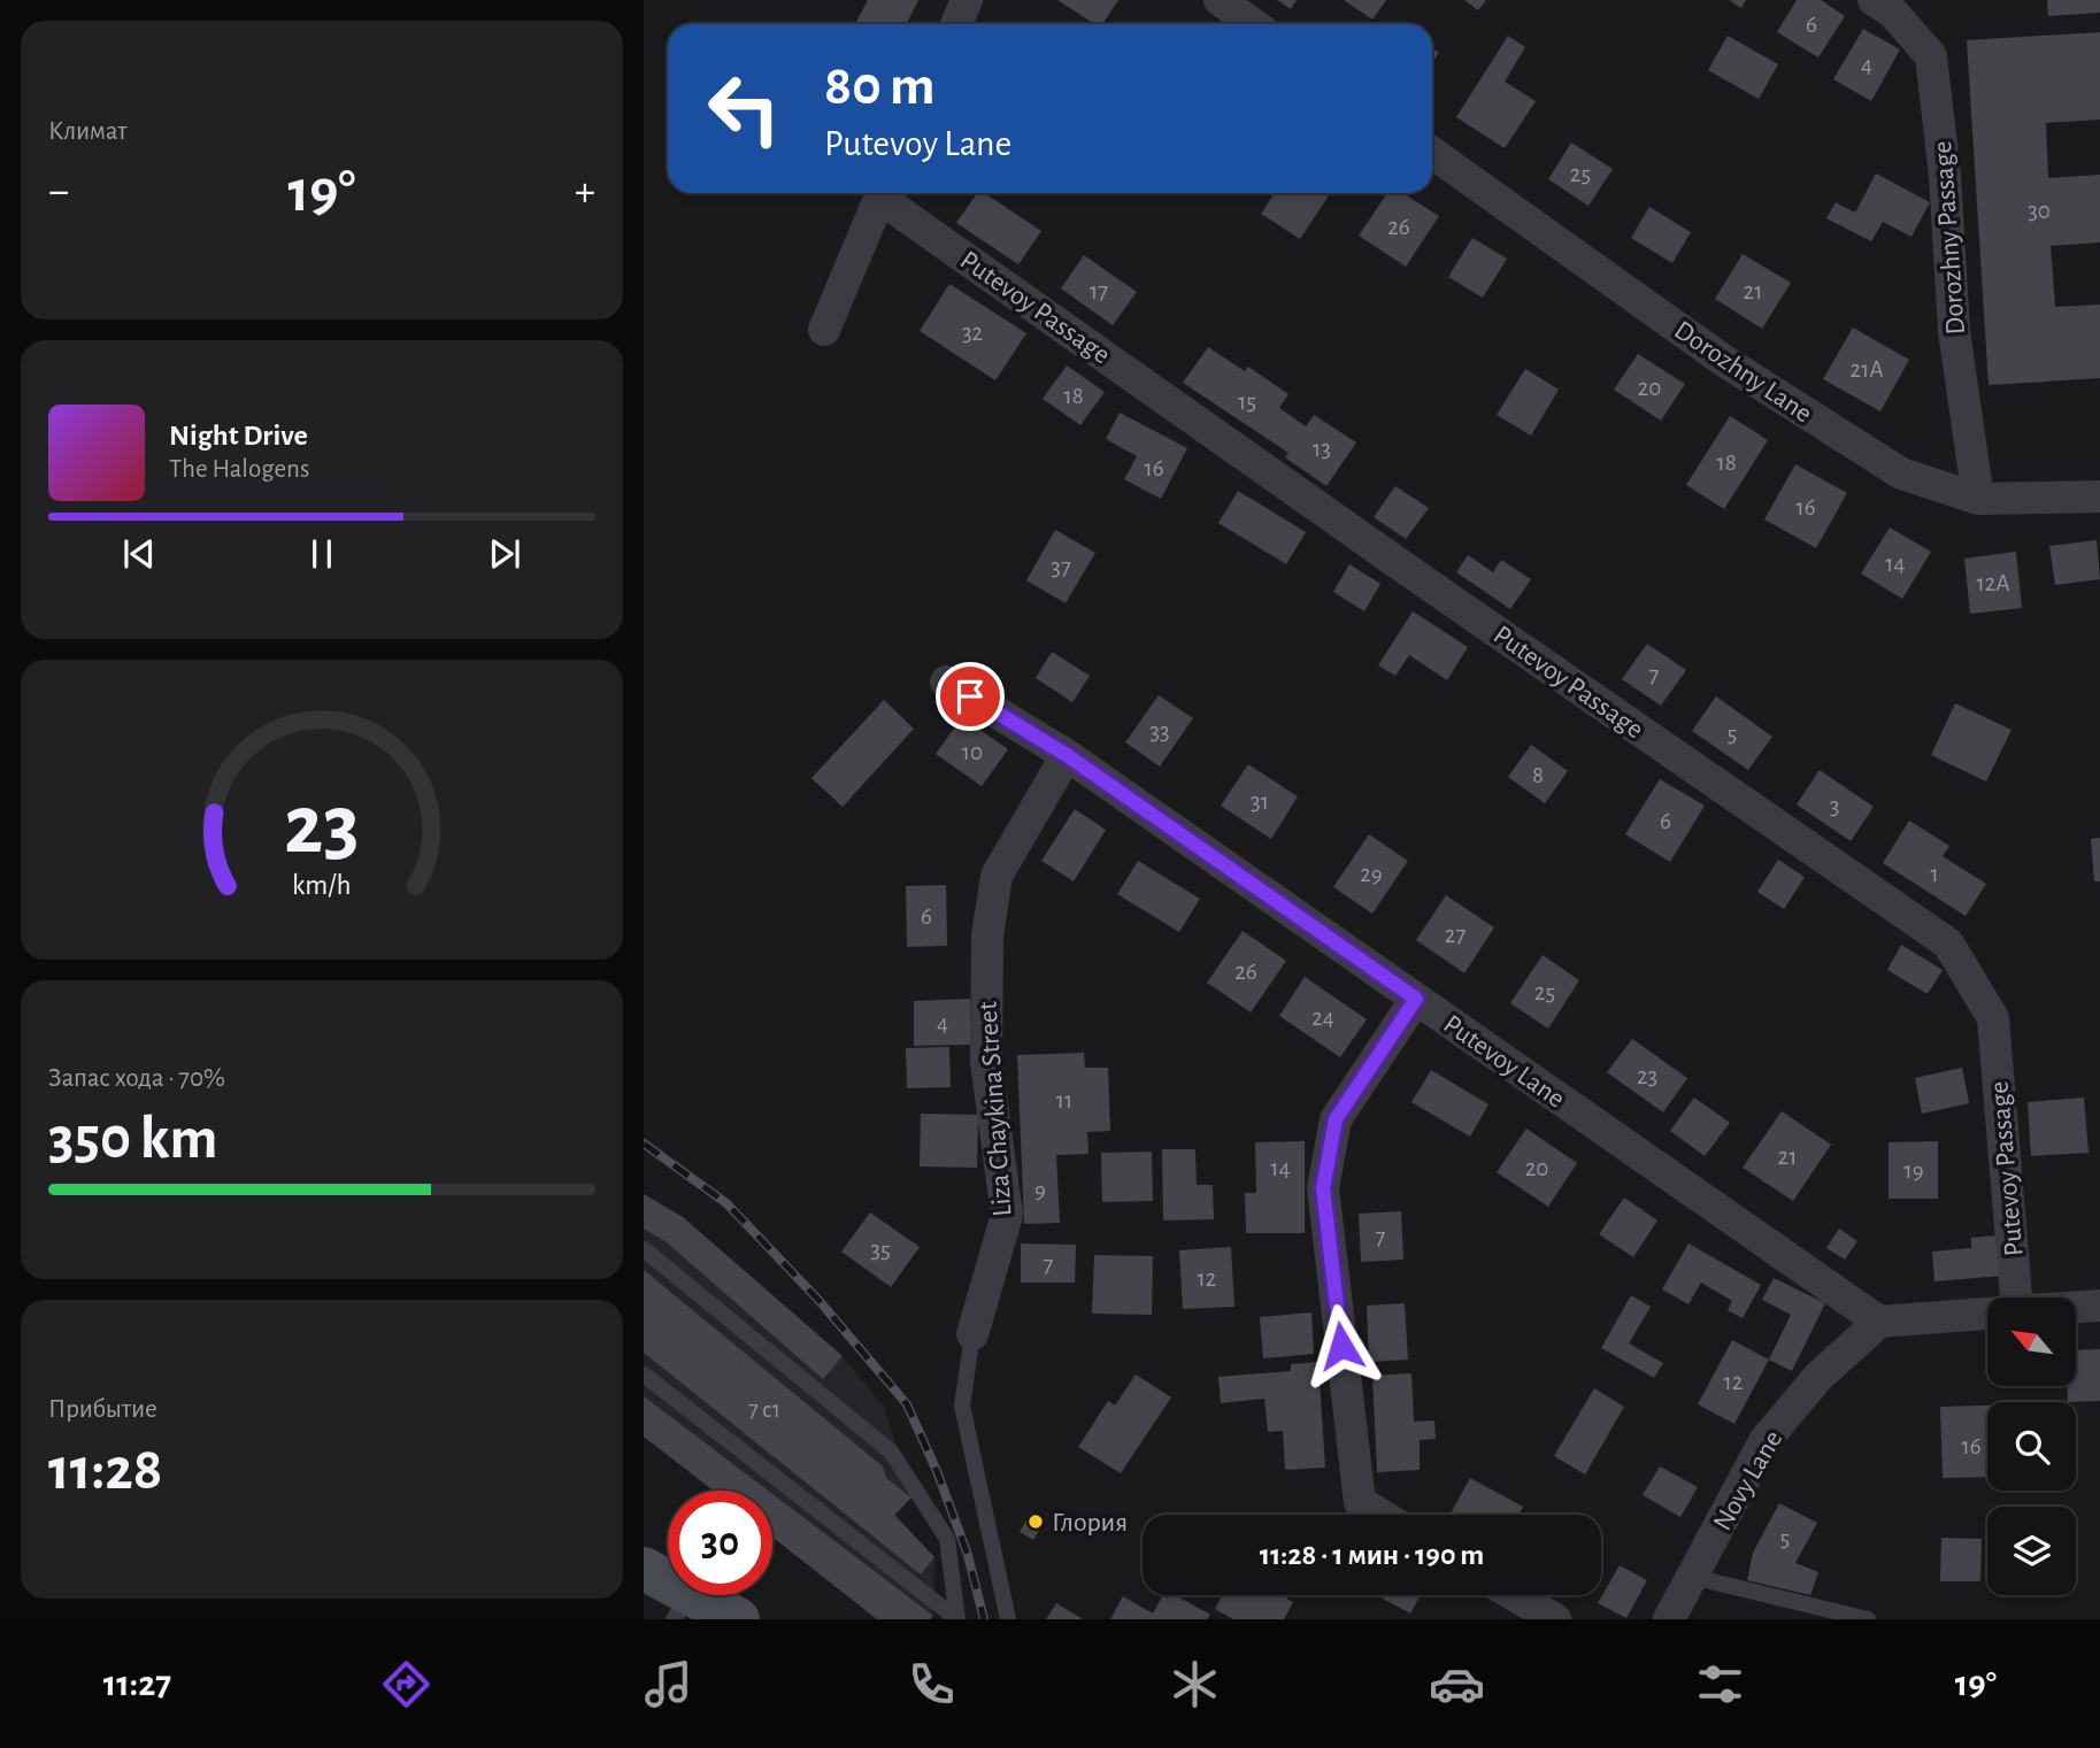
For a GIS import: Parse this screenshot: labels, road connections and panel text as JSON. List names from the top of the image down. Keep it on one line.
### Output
{"streets":{"street":["Dorozhny Passage","Putevoy Passage","Dorozhny Lane","Putevoy Lane","Liza Chaykina Street","Novy Lane"]},"crossings":[["Dorozhny Passage","Dorozhny Lane"],["Putevoy Lane","Liza Chaykina Street"],["Putevoy Lane","Novy Lane"]],"places":["Глория"],"house_numbers":["6","4","25","30","26","17","21","32","21А","20","18","15","13","18","16","16","14","37","12А","7","33","5","10","8","31","3","6","29","1","6","27","26","25","24","4","23","11","21","14","20","19","9","7","35","7","12","12","7 с1","16","5"],"north":"top left","page":{"tile":["Климат",["Запас хода · 70%","350 km"],["Прибытие","11:28"]],"turn":["80 m","Putevoy Lane"],"heat":["−","19°","+"],"song":["Night Drive","The Halogens"],"limit":"30","trip":"11:28 · 1 мин · 190 m","tabs":["11:27","19°"],"gauge":["23","km/h"]}}
